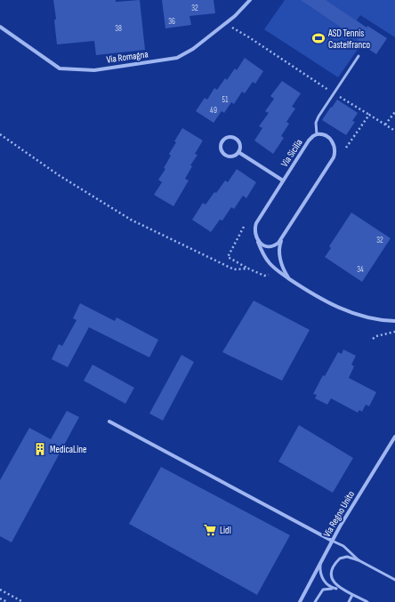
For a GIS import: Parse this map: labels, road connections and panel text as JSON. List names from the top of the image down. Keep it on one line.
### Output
{"streets":{"street":["Via Romagna","Via Sicilia","Via Regno Unito"]},"places":{"sports":["ASD Tennis Castelfranco"],"building":["MedicaLine"],"supermarket":["Lidl"]},"house_numbers":["32","36","38","51","49","32","34"]}
